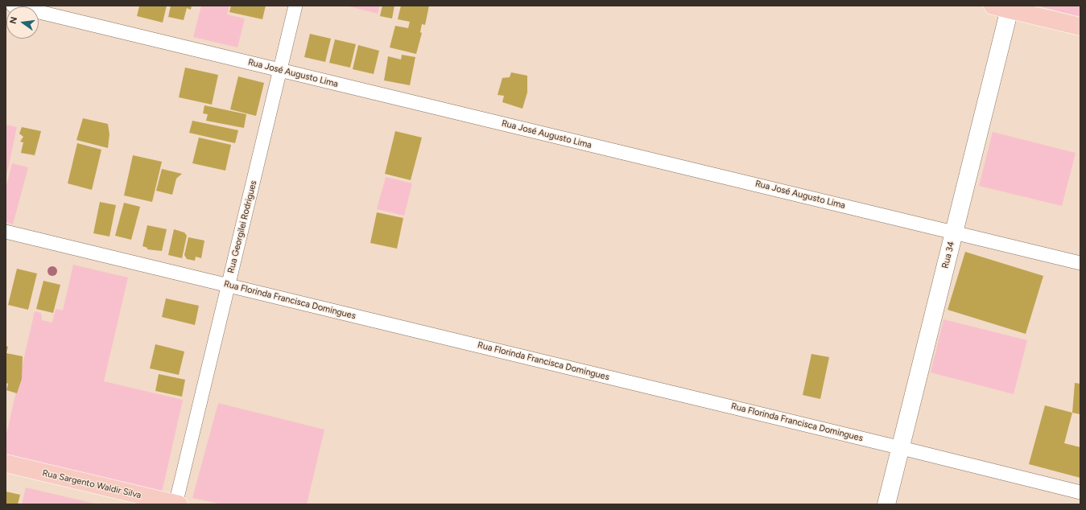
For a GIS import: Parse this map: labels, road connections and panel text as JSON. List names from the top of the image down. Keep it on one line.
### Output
{"streets":{"main road":["Rua Sargento Waldir Silva"],"street":["Rua José Augusto Lima","Rua Georgilei Rodrigues","Rua 34","Rua Florinda Francisca Domingues"]},"crossings":[["Rua José Augusto Lima","Rua Georgilei Rodrigues"],["Rua José Augusto Lima","Rua 34"],["Rua Georgilei Rodrigues","Rua Florinda Francisca Domingues"],["Rua Georgilei Rodrigues","Rua Sargento Waldir Silva"],["Rua 34","Rua Florinda Francisca Domingues"]],"north":"left"}
